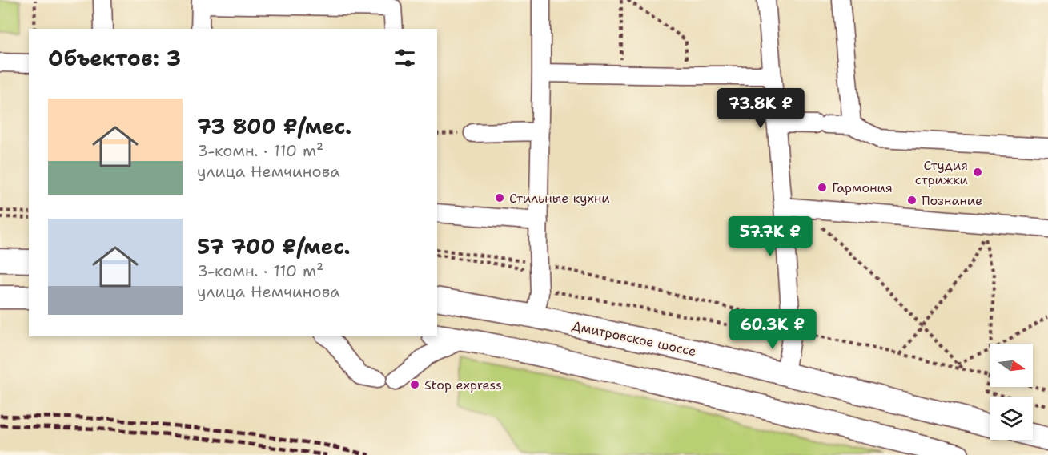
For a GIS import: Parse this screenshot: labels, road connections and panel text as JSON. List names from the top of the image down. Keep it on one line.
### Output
{"streets":{"main road":["Дмитровское шоссе"]},"places":["Студия стрижки","Гармония","Стильные кухни","Познание","Stop express"],"north":"right","page":{"heading":"Объектов: 3","list":[{"name":"73 800 ₽/мес.","note":"3-комн. · 110 m² · улица Немчинова"},{"name":"57 700 ₽/мес.","note":"3-комн. · 110 m² · улица Немчинова"}],"price":["73.8K ₽","57.7K ₽","60.3K ₽"]}}
